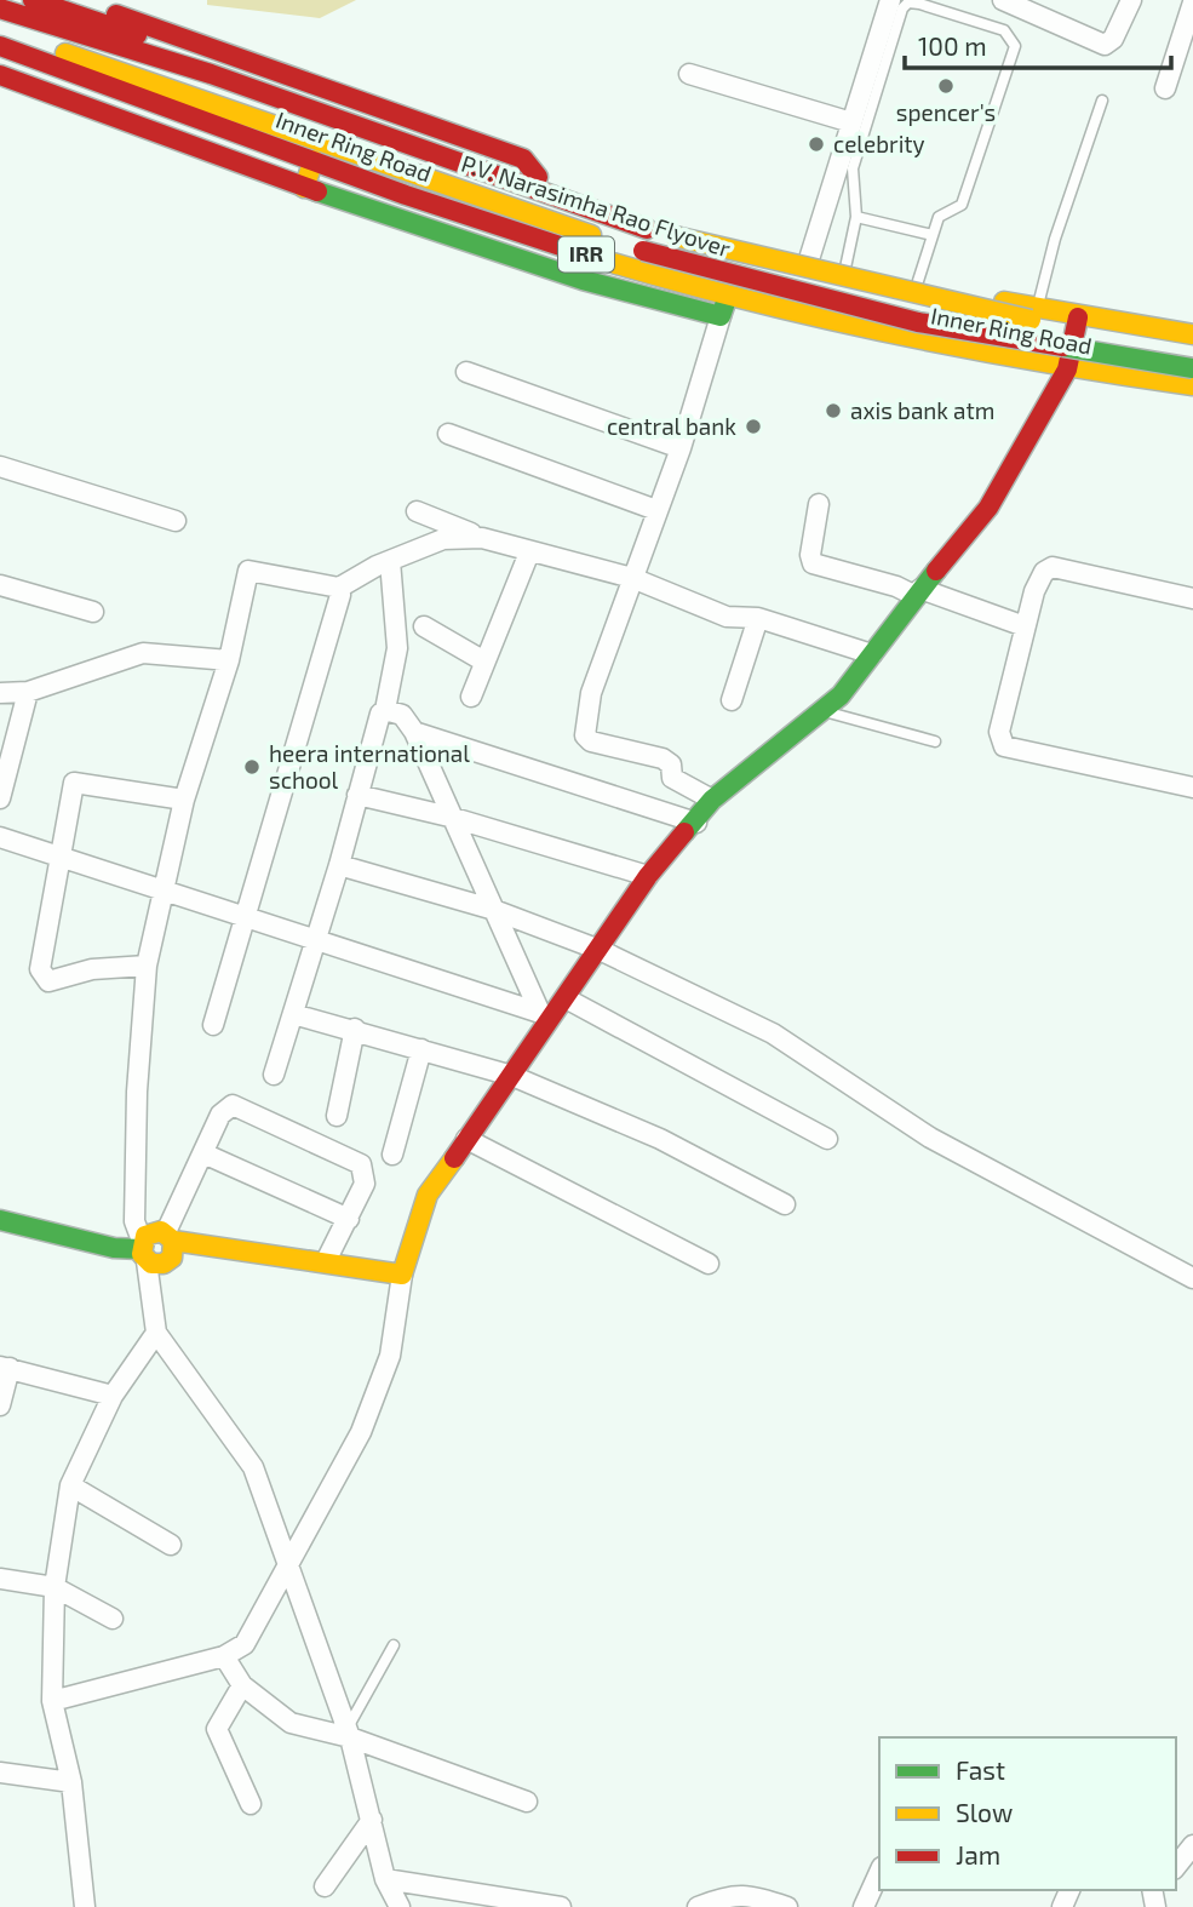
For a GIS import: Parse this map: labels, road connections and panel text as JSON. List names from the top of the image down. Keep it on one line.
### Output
{"streets":{"main road":["Inner Ring Road","P.V. Narasimha Rao Flyover","IRR"]},"places":["spencer's","celebrity","axis bank atm","central bank","heera international school"],"legend":["Fast","Slow","Jam"],"scale_bar":"100 m"}
